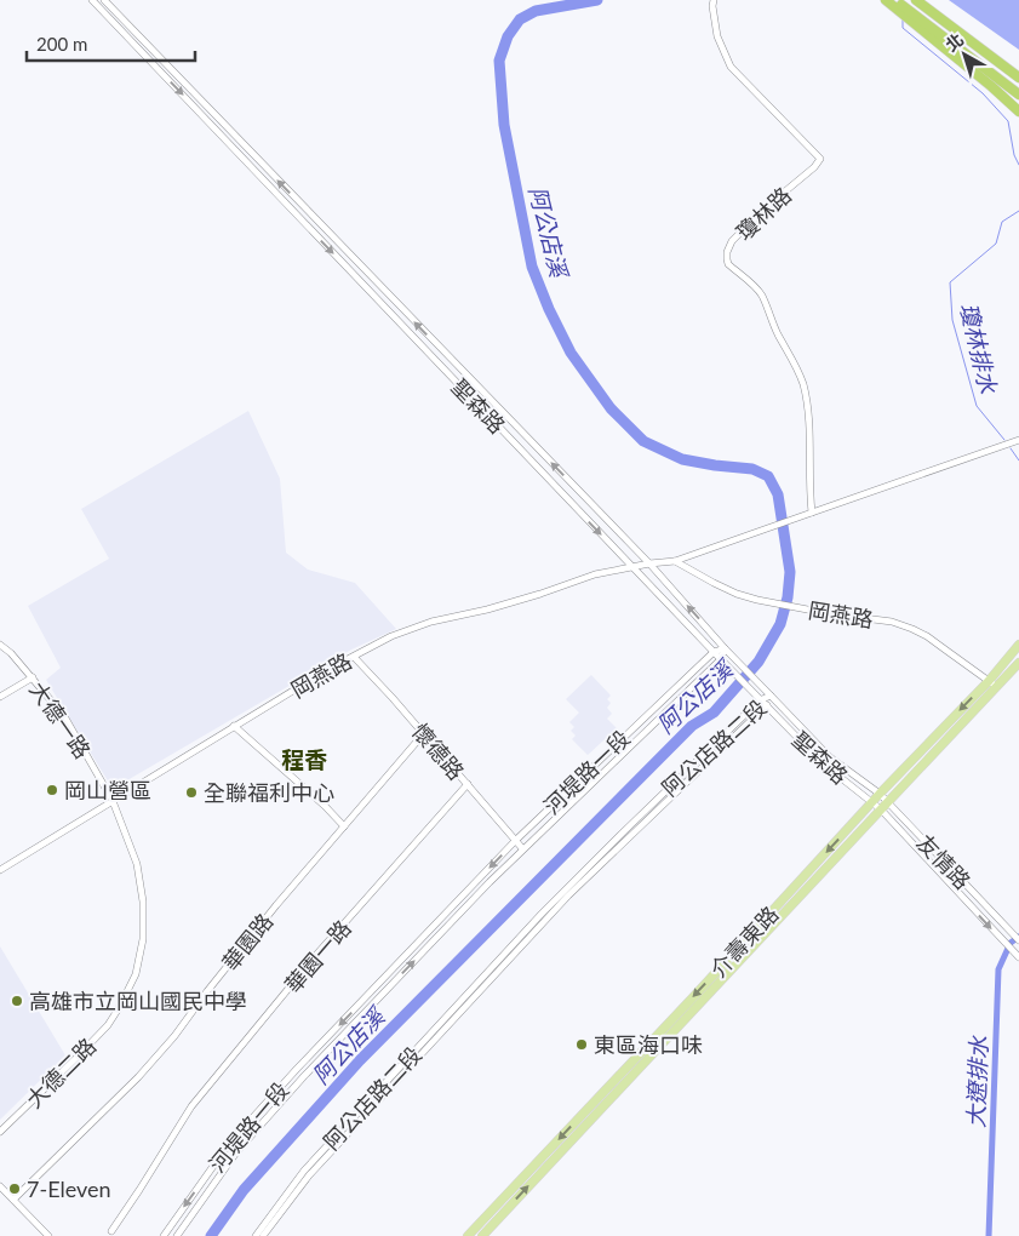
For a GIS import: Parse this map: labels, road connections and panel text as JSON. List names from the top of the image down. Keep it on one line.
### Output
{"streets":{"main road":["介壽東路"],"street":["瓊林路","聖森路","岡燕路","大德一路","阿公店路二段","懷德路","河堤路一段","友情路","華園路","華園一路","大德二路"]},"crossings":[["瓊林路","岡燕路"],["聖森路","岡燕路"],["聖森路","阿公店路二段"],["聖森路","河堤路一段"],["聖森路","友情路"],["聖森路","介壽東路"],["岡燕路","大德一路"],["岡燕路","懷德路"],["岡燕路","介壽東路"],["岡燕路","大德二路"],["大德一路","大德二路"],["懷德路","河堤路一段"],["懷德路","華園路"],["懷德路","華園一路"],["友情路","介壽東路"]],"districts":["程香"],"water":["阿公店溪","瓊林排水","大遼排水"],"places":["岡山營區","全聯福利中心","高雄市立岡山國民中學","東區海口味","7-Eleven"],"scale_bar":"200 m","north":"top left"}
